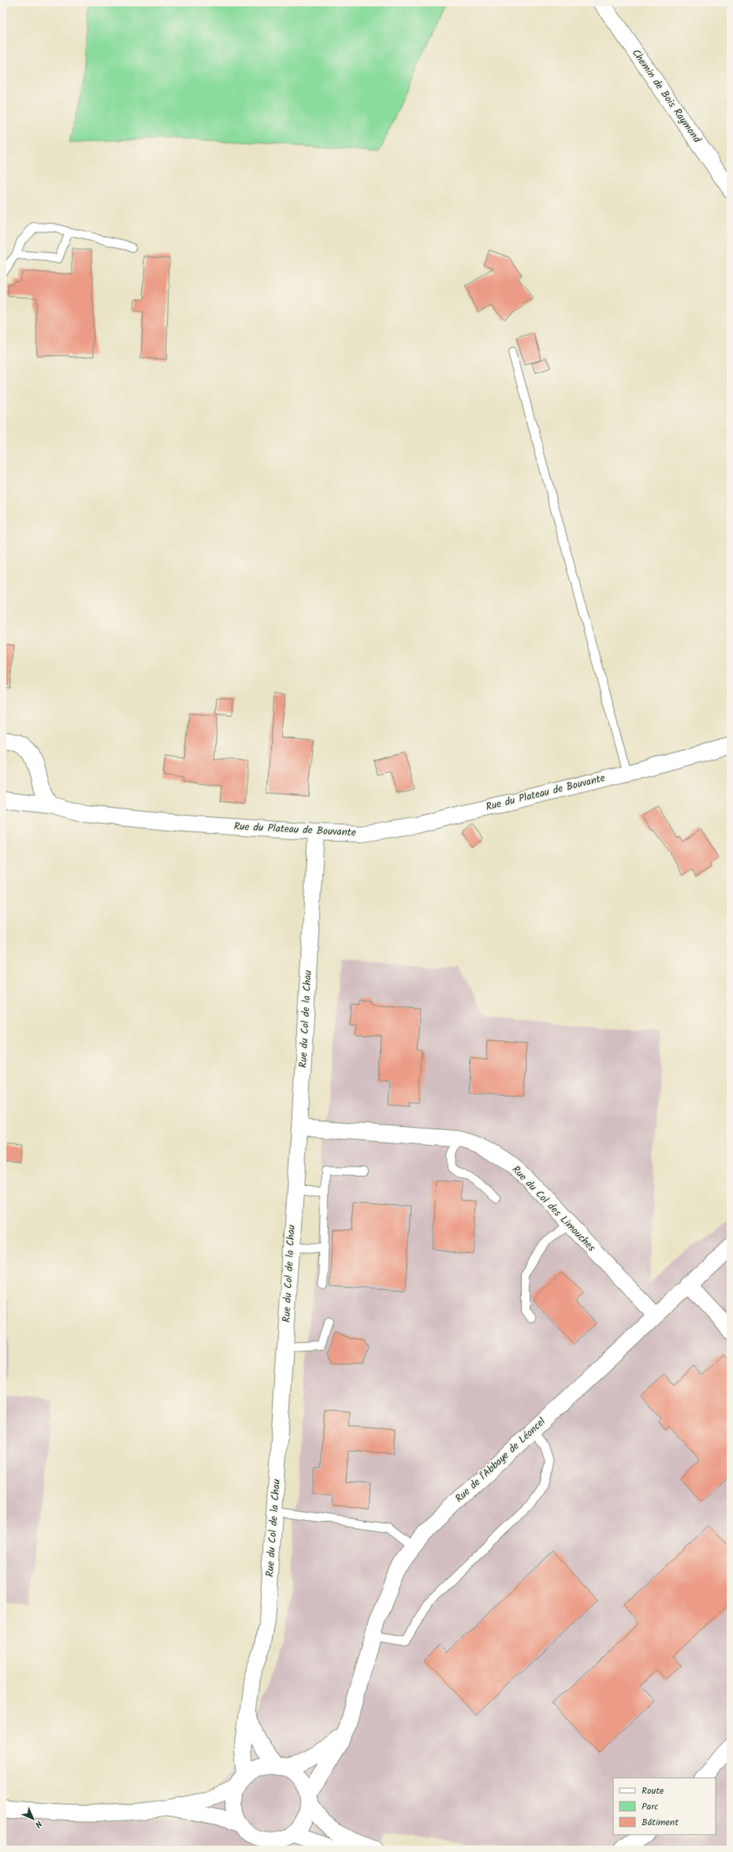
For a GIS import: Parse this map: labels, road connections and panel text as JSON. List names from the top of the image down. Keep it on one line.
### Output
{"streets":{"street":["Chemin de Bois Raymond","Rue du Plateau de Bouvante","Rue du Col de la Chau","Rue du Col des Limouches","Rue de l'Abbaye de Léoncel"]},"crossings":[["Rue du Plateau de Bouvante","Rue du Col de la Chau"],["Rue du Col de la Chau","Rue du Col des Limouches"],["Rue du Col de la Chau","Rue de l'Abbaye de Léoncel"],["Rue du Col des Limouches","Rue de l'Abbaye de Léoncel"]],"legend":["Route","Parc","Bâtiment"],"north":"bottom right"}
